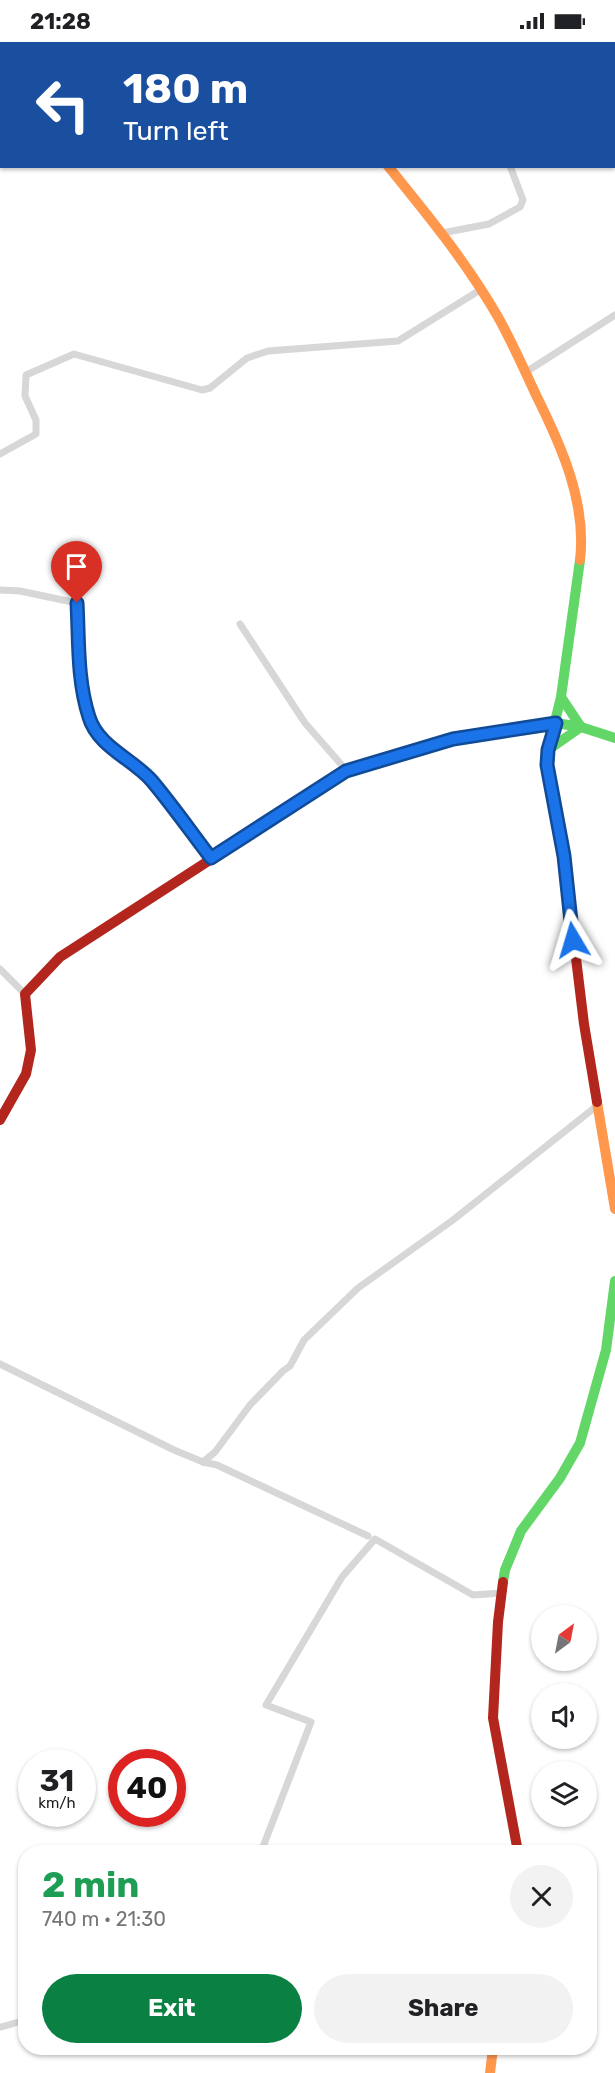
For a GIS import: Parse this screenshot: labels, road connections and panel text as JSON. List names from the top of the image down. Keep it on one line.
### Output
{"north":"top right","page":{"status":"21:28","turn":["180 m","Turn left"],"speed":"31 km/h","limit":"40","heading":["2 min","740 m · 21:30"],"buttons":["Exit","Share"]}}
